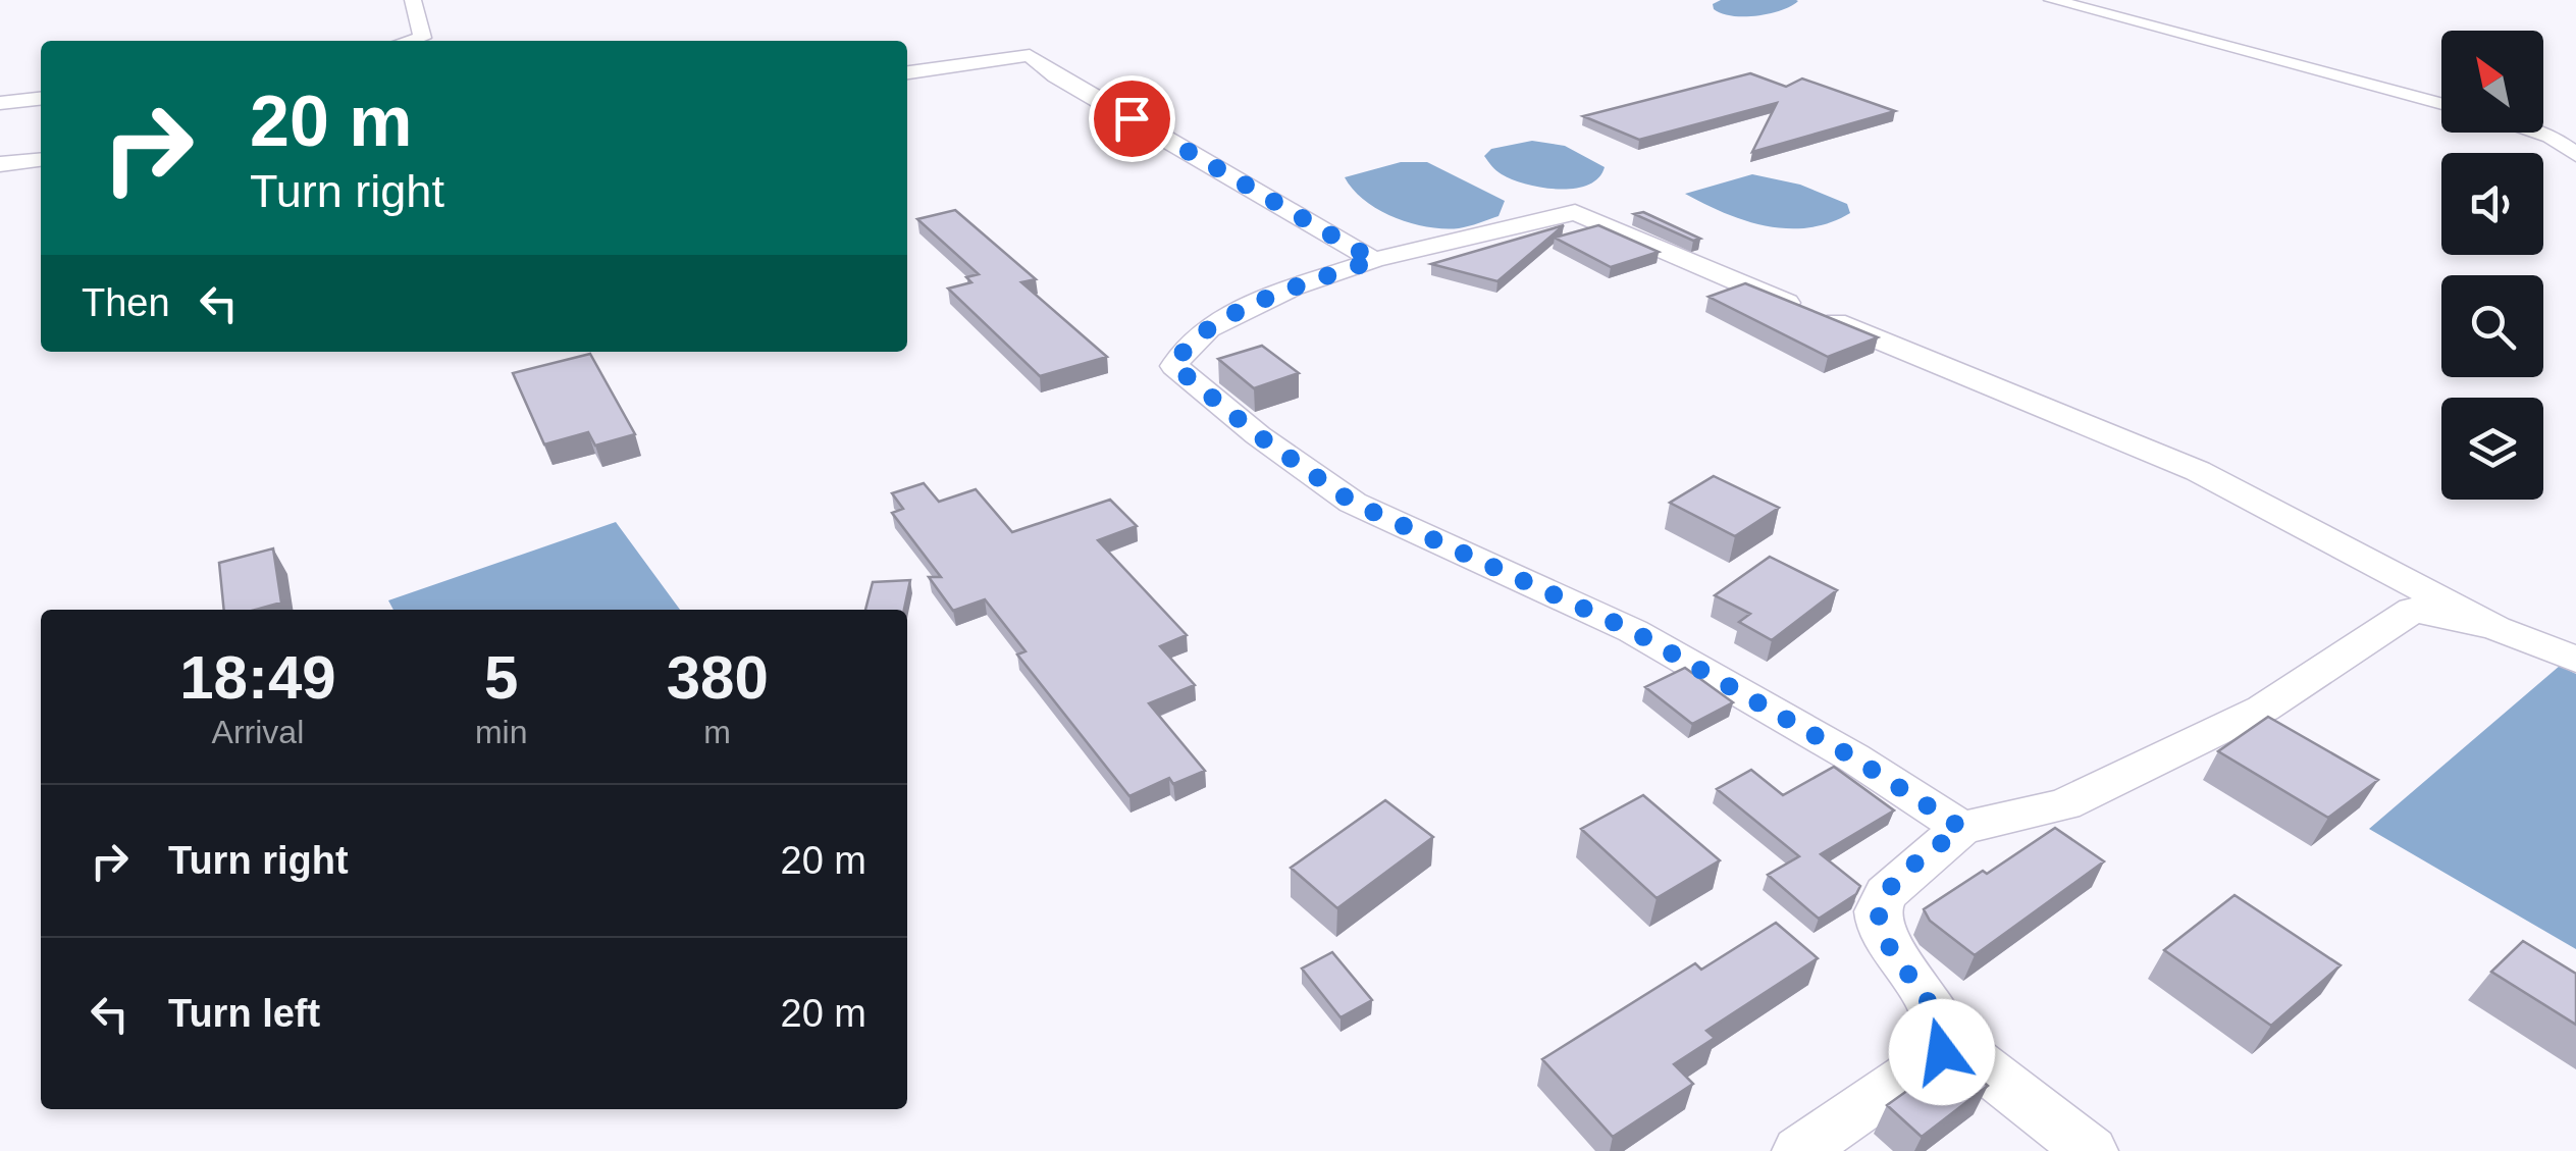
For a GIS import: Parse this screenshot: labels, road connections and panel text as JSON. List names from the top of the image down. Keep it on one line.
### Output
{"north":"top left","page":{"turn":["20 m","Turn right"],"then":"Then","eta":["18:49","Arrival","5","min","380","m"],"list":[{"name":"Turn right","value":"20 m"},{"name":"Turn left","value":"20 m"}]}}
